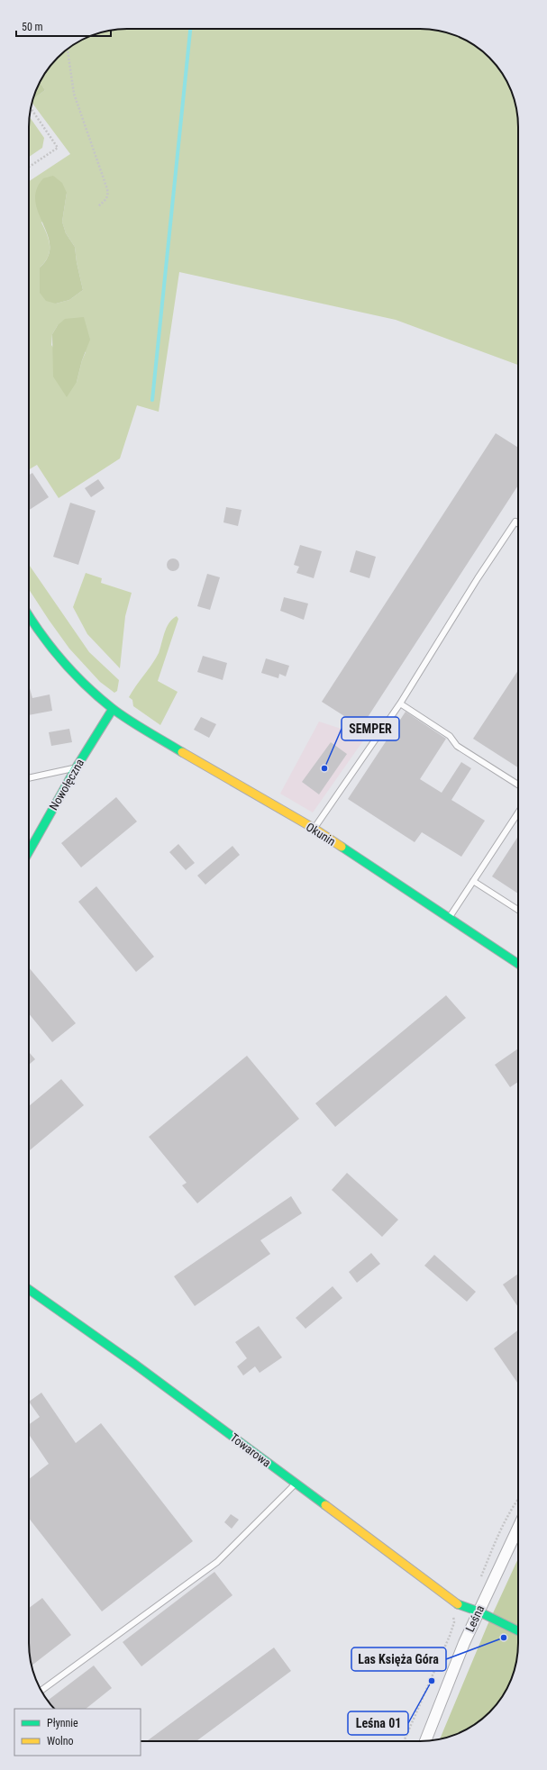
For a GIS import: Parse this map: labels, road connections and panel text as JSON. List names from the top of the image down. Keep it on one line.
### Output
{"streets":{"street":["Nowołęczna","Okunin","Towarowa","Leśna"]},"crossings":[["Nowołęczna","Okunin"],["Towarowa","Leśna"]],"places":["SEMPER","Las Księża Góra","Leśna 01"],"legend":["Płynnie","Wolno"],"scale_bar":"50 m"}
